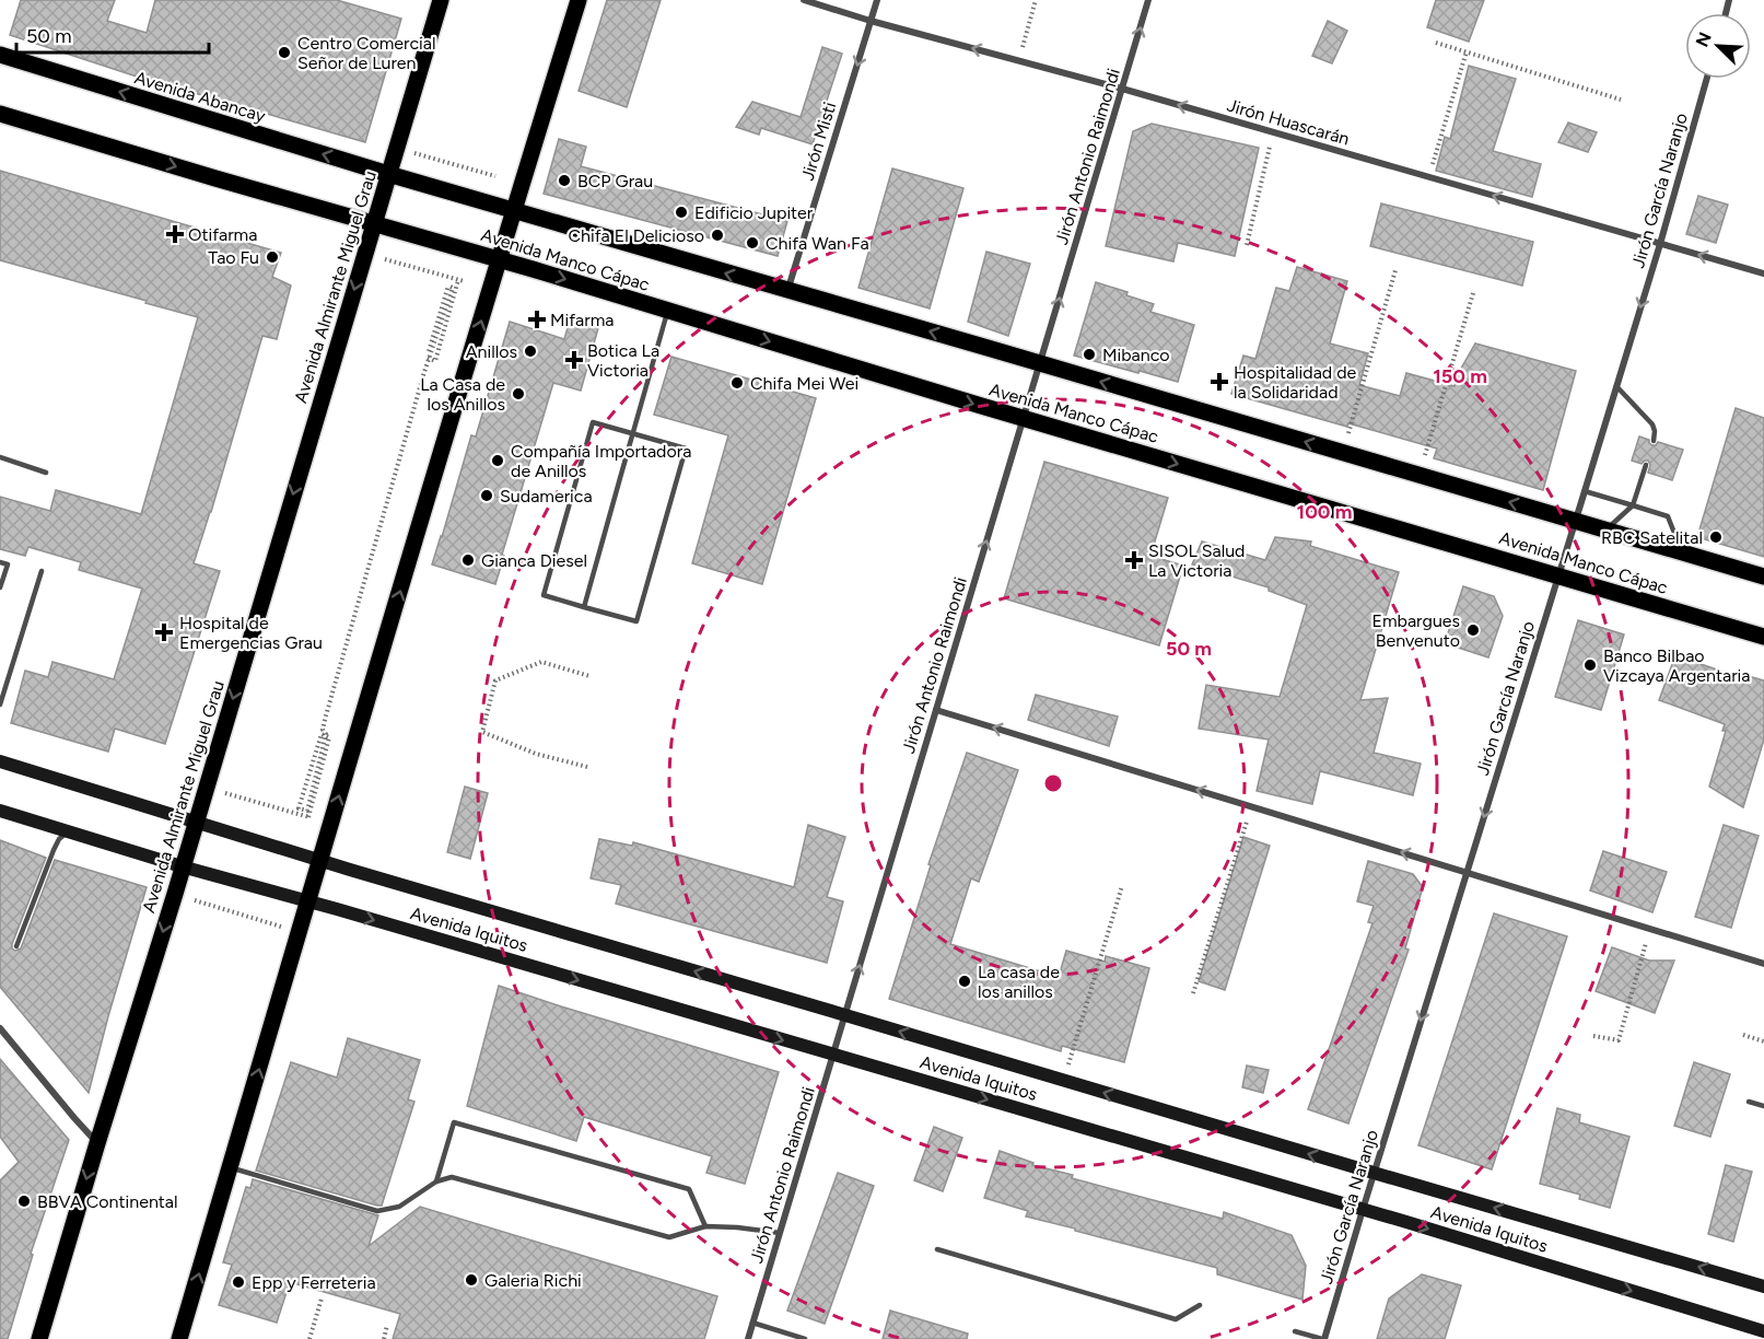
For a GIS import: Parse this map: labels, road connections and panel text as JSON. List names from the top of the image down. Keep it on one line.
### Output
{"streets":{"main road":["Avenida Abancay","Avenida Manco Cápac","Avenida Almirante Miguel Grau","Avenida Iquitos"],"street":["Jirón Huascarán","Jirón Misti","Jirón Antonio Raimondi","Jirón García Naranjo"]},"crossings":[["Avenida Abancay","Avenida Manco Cápac"],["Avenida Abancay","Avenida Almirante Miguel Grau"],["Jirón Huascarán","Jirón Misti"],["Jirón Huascarán","Jirón Antonio Raimondi"],["Jirón Huascarán","Jirón García Naranjo"],["Jirón Misti","Avenida Manco Cápac"],["Jirón Antonio Raimondi","Avenida Manco Cápac"],["Jirón Antonio Raimondi","Avenida Iquitos"],["Jirón García Naranjo","Avenida Manco Cápac"],["Jirón García Naranjo","Avenida Iquitos"],["Avenida Manco Cápac","Avenida Almirante Miguel Grau"],["Avenida Almirante Miguel Grau","Avenida Iquitos"]],"one_way":["Jirón Huascarán","Jirón Misti","Jirón Antonio Raimondi","Jirón García Naranjo"],"places":{"other":["Centro Comercial Señor de Luren","BCP Grau","Edificio Jupiter","Chifa El Delicioso","Chifa Wan Fa","Tao Fu","Anillos","Mibanco","Chifa Mei Wei","La Casa de los Anillos","Compañía Importadora de Anillos","Sudamerica","RBC Satelital","Gianca Diesel","Embargues Benvenuto","Banco Bilbao Vizcaya Argentaria","La casa de los anillos","BBVA Continental","Galeria Richi","Epp y Ferreteria"],"health":["Otifarma","Mifarma","Botica La Victoria","Hospitalidad de la Solidaridad","SISOL Salud La Victoria","Hospital de Emergencias Grau"]},"scale_bar":"50 m","north":"top left","rings":["150 m","100 m","50 m"]}
